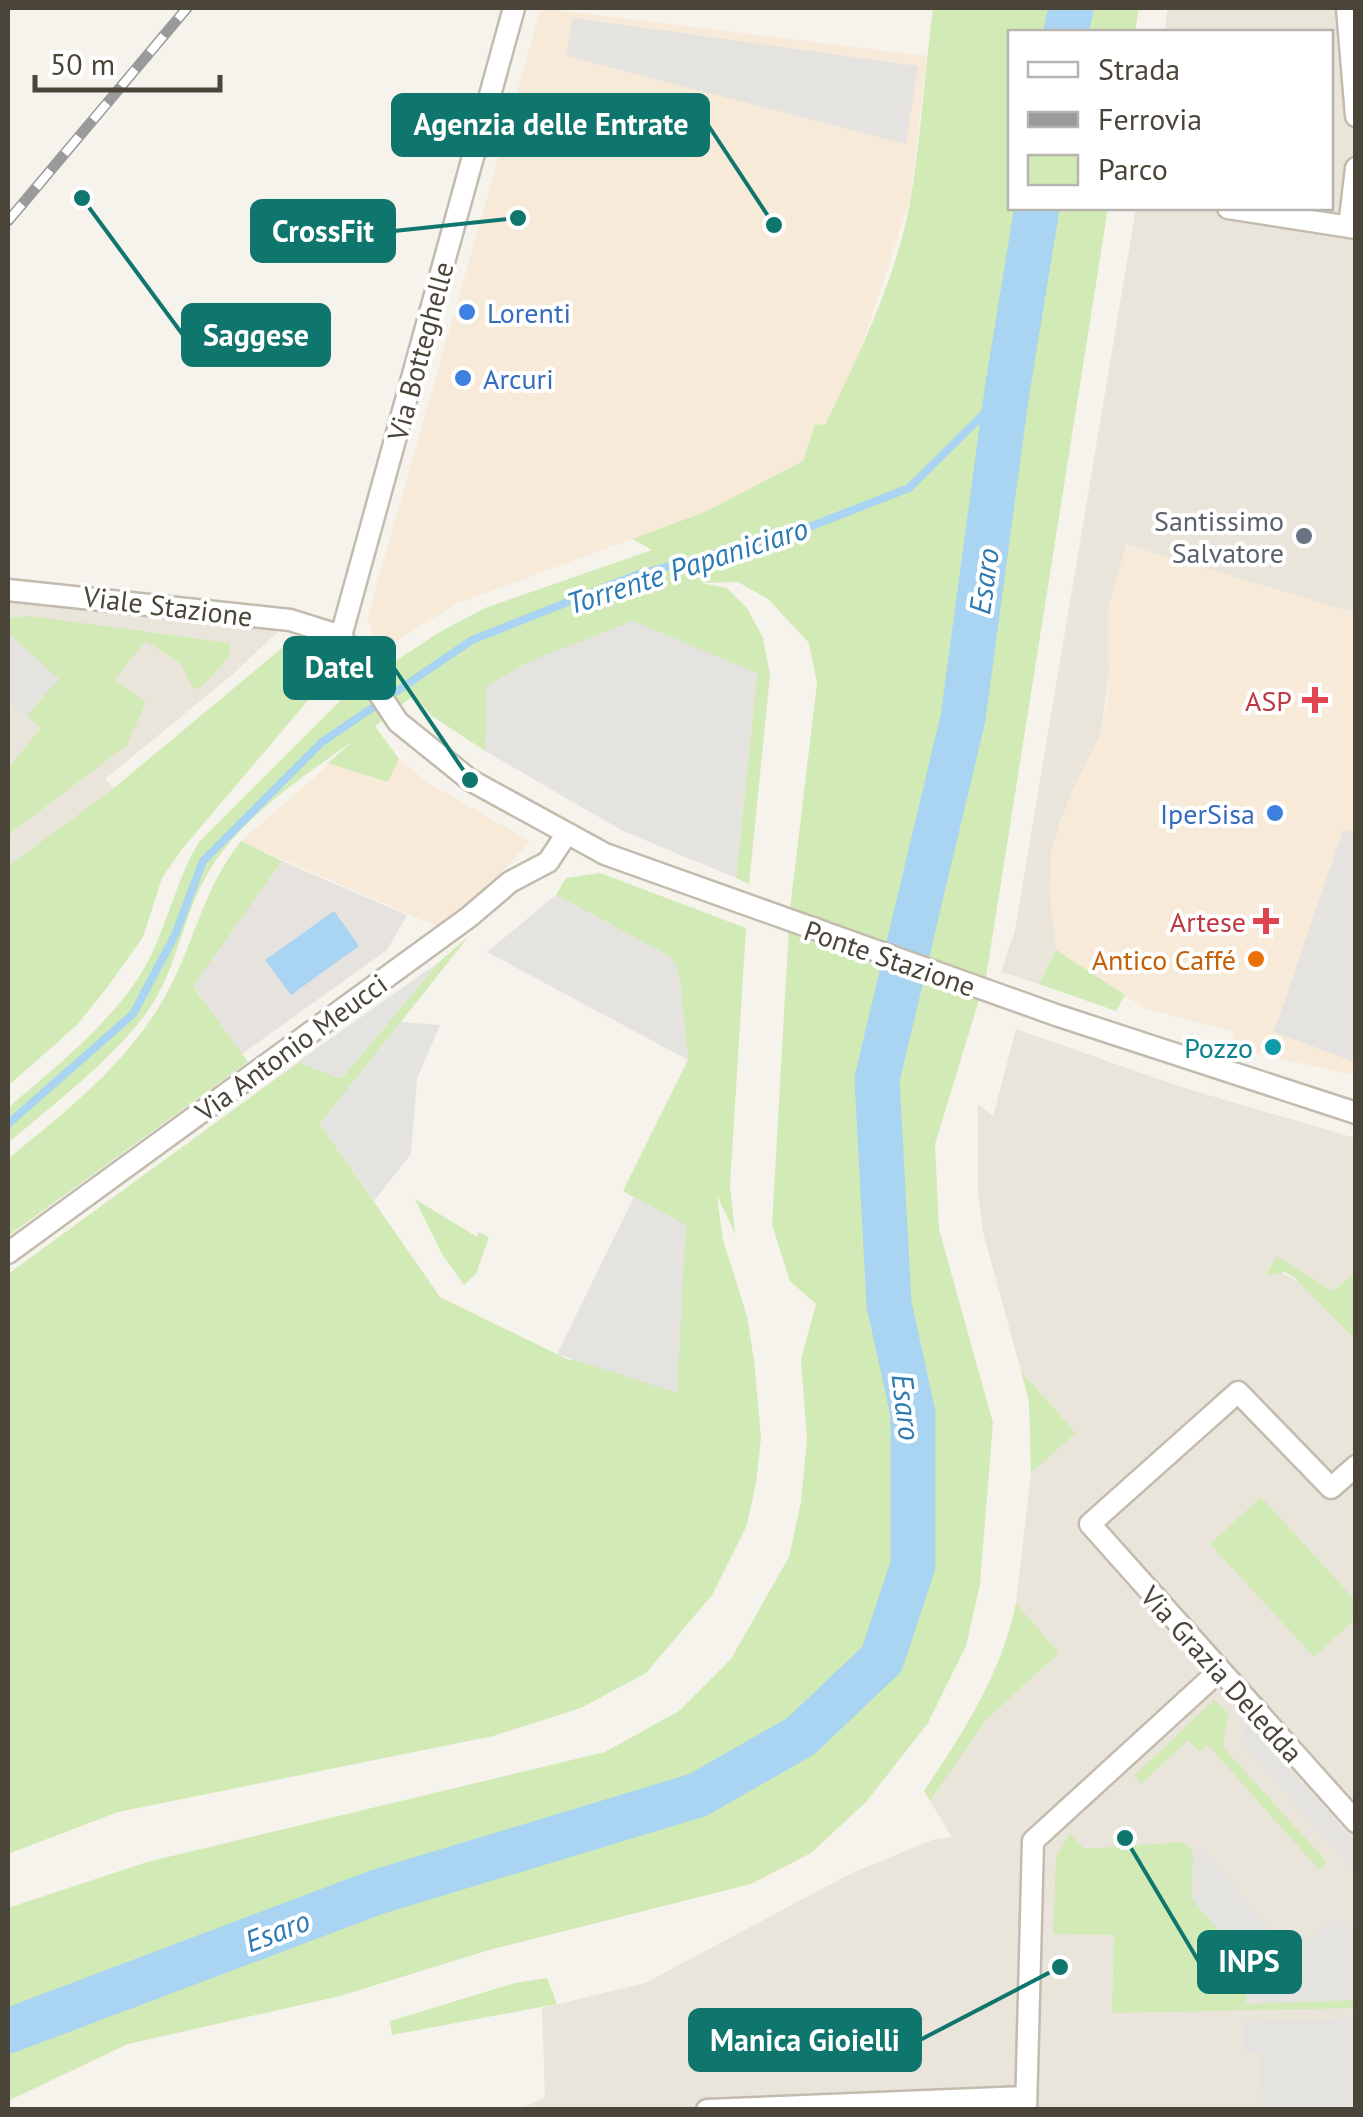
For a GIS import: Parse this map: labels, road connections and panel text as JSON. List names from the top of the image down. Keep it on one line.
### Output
{"streets":{"street":["Via Botteghelle","Viale Stazione","Ponte Stazione","Via Antonio Meucci","Via Grazia Deledda"]},"crossings":[["Via Botteghelle","Viale Stazione"],["Ponte Stazione","Via Antonio Meucci"]],"water":["Torrente Papaniciaro","Esaro"],"places":{"other":["Saggese","CrossFit","Agenzia delle Entrate","Lorenti","Arcuri","Santissimo Salvatore","Datel","IperSisa","Antico Caffé","Pozzo","INPS","Manica Gioielli"],"health":["ASP","Artese"]},"legend":["Strada","Ferrovia","Parco"],"scale_bar":"50 m"}
